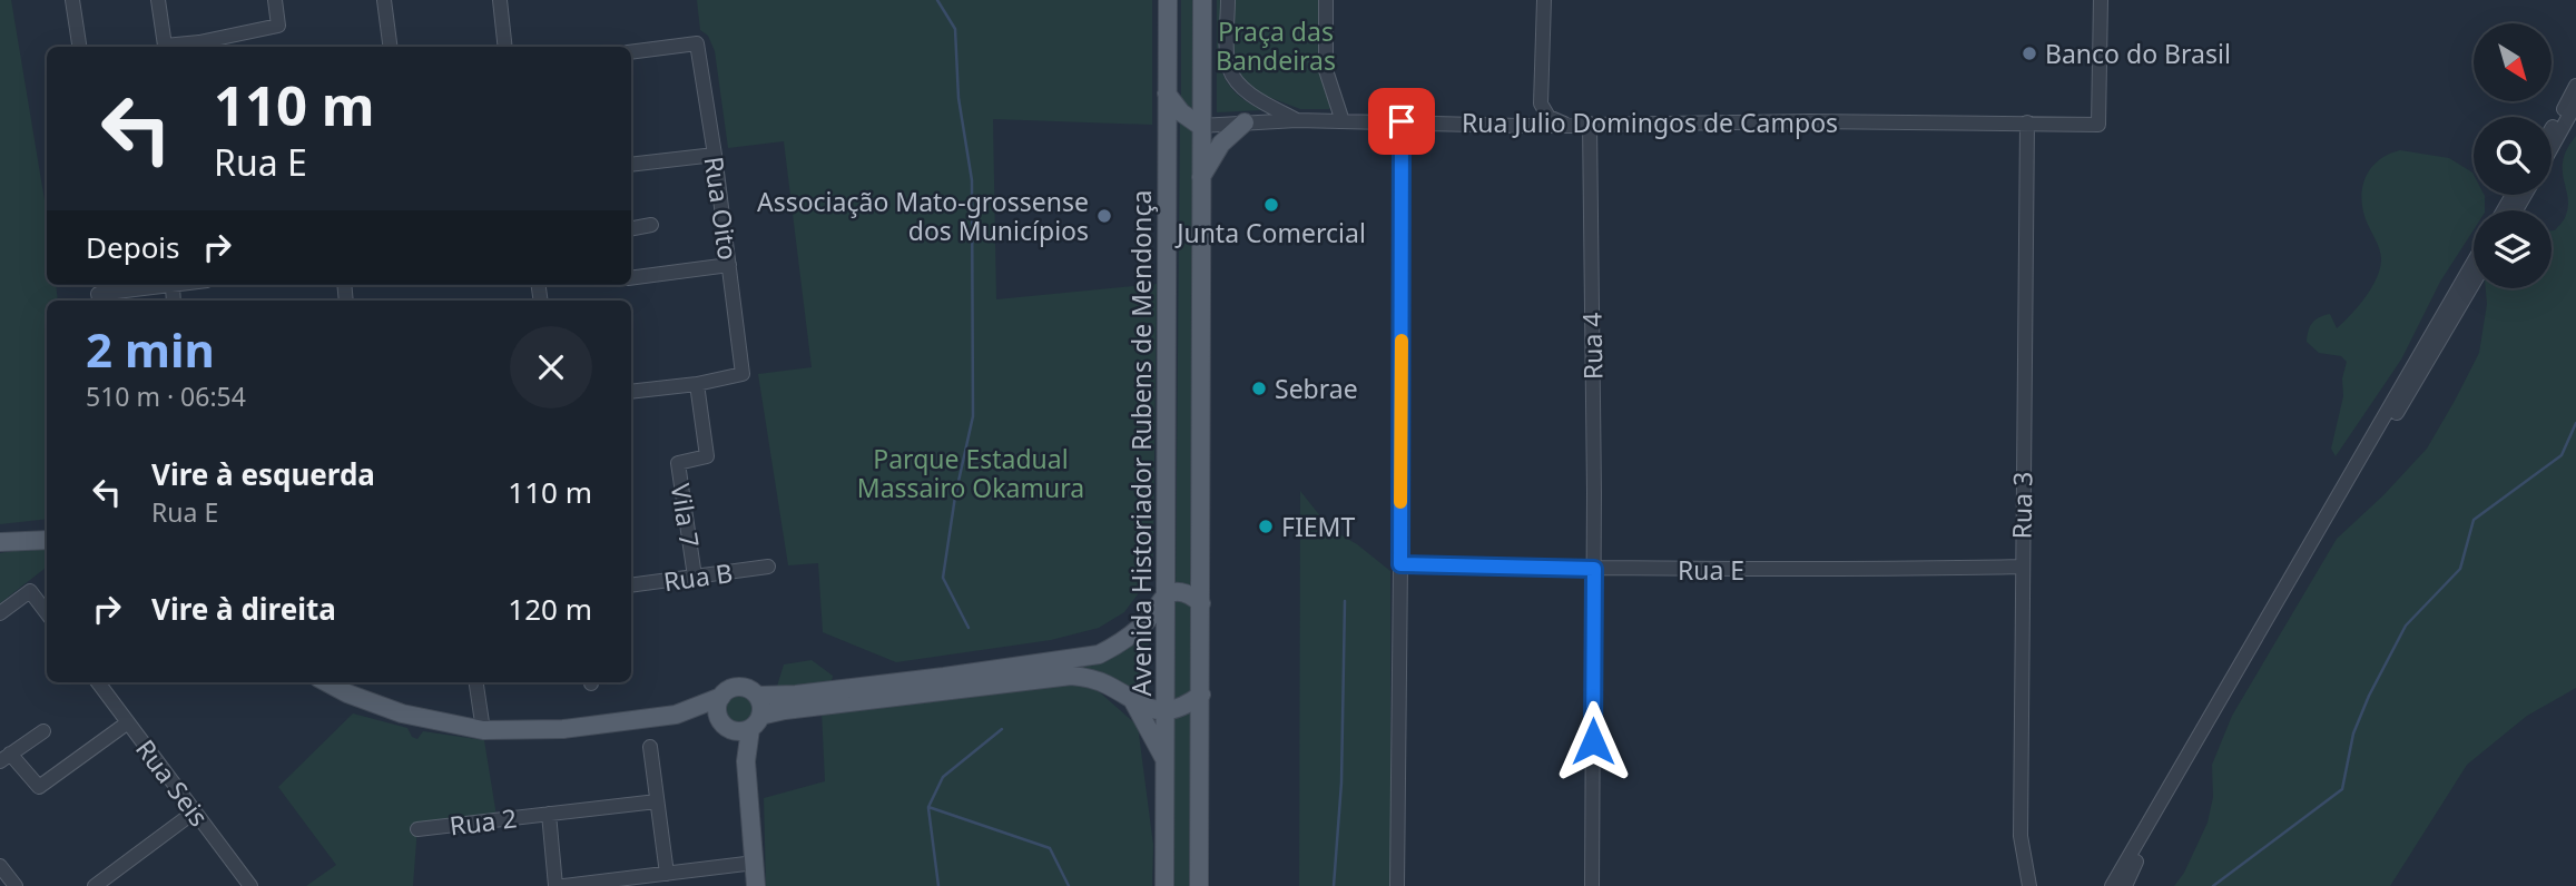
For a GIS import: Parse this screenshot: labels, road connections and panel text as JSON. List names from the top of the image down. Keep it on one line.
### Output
{"streets":{"main road":["Avenida Historiador Rubens de Mendonça"],"street":["Rua Julio Domingos de Campos","Rua Oito","Rua 4","Rua 3","Vila 7","Rua E","Rua B","Rua Seis","Rua 2"]},"crossings":[["Rua Julio Domingos de Campos","Rua 4"],["Rua Julio Domingos de Campos","Rua 3"],["Rua Oito","Vila 7"],["Rua 4","Rua E"],["Rua 3","Rua E"],["Vila 7","Rua B"]],"parks":["Praça das Bandeiras","Parque Estadual Massairo Okamura"],"places":["Banco do Brasil","Junta Comercial","Associação Mato-grossense dos Municípios","Sebrae","FIEMT"],"north":"bottom right","page":{"turn":["110 m","Rua E"],"then":"Depois","heading":["2 min","510 m · 06:54"],"list":[{"name":"Vire à esquerda","note":"Rua E","value":"110 m"},{"name":"Vire à direita","value":"120 m"}]}}
